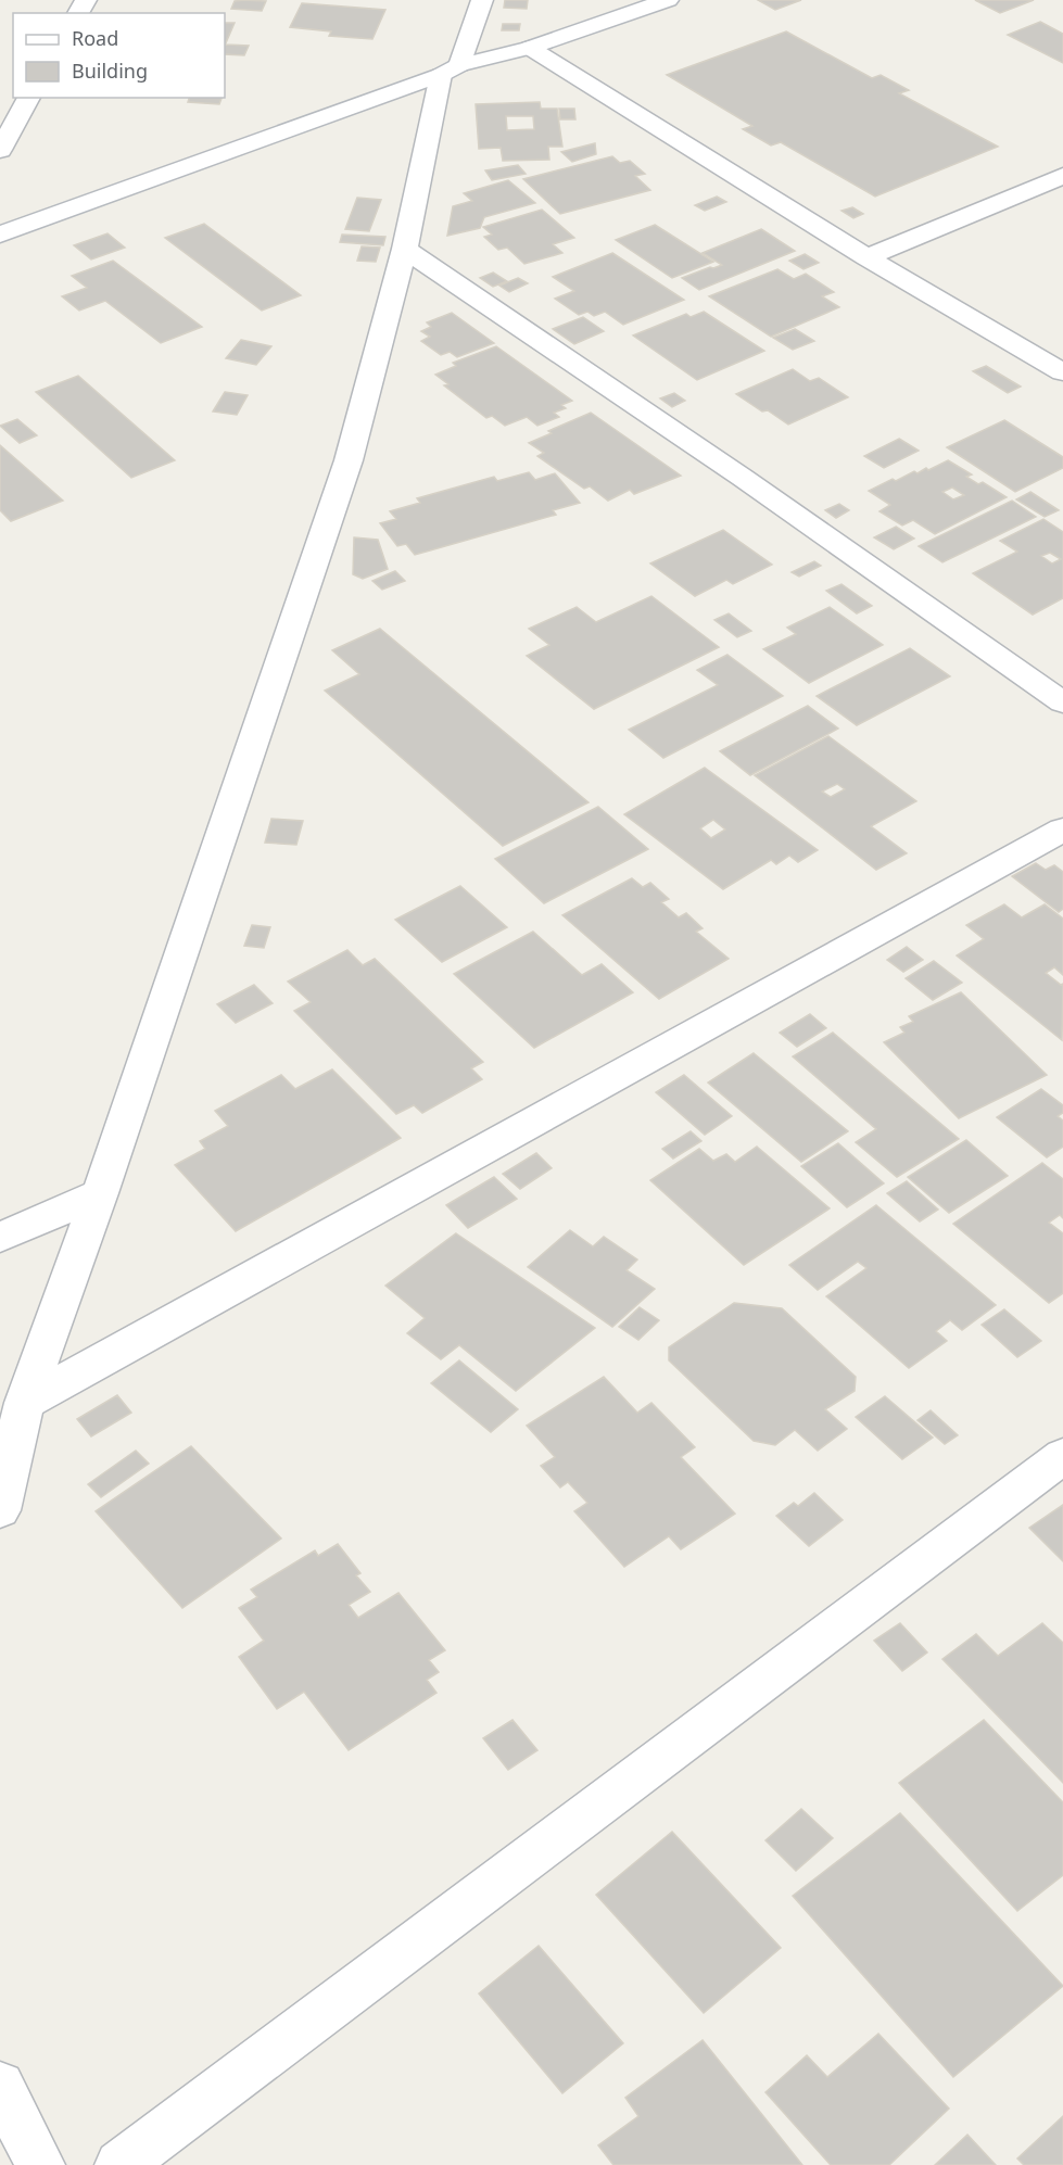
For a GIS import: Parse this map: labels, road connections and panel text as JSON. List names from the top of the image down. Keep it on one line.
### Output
{"legend":["Road","Building"]}
